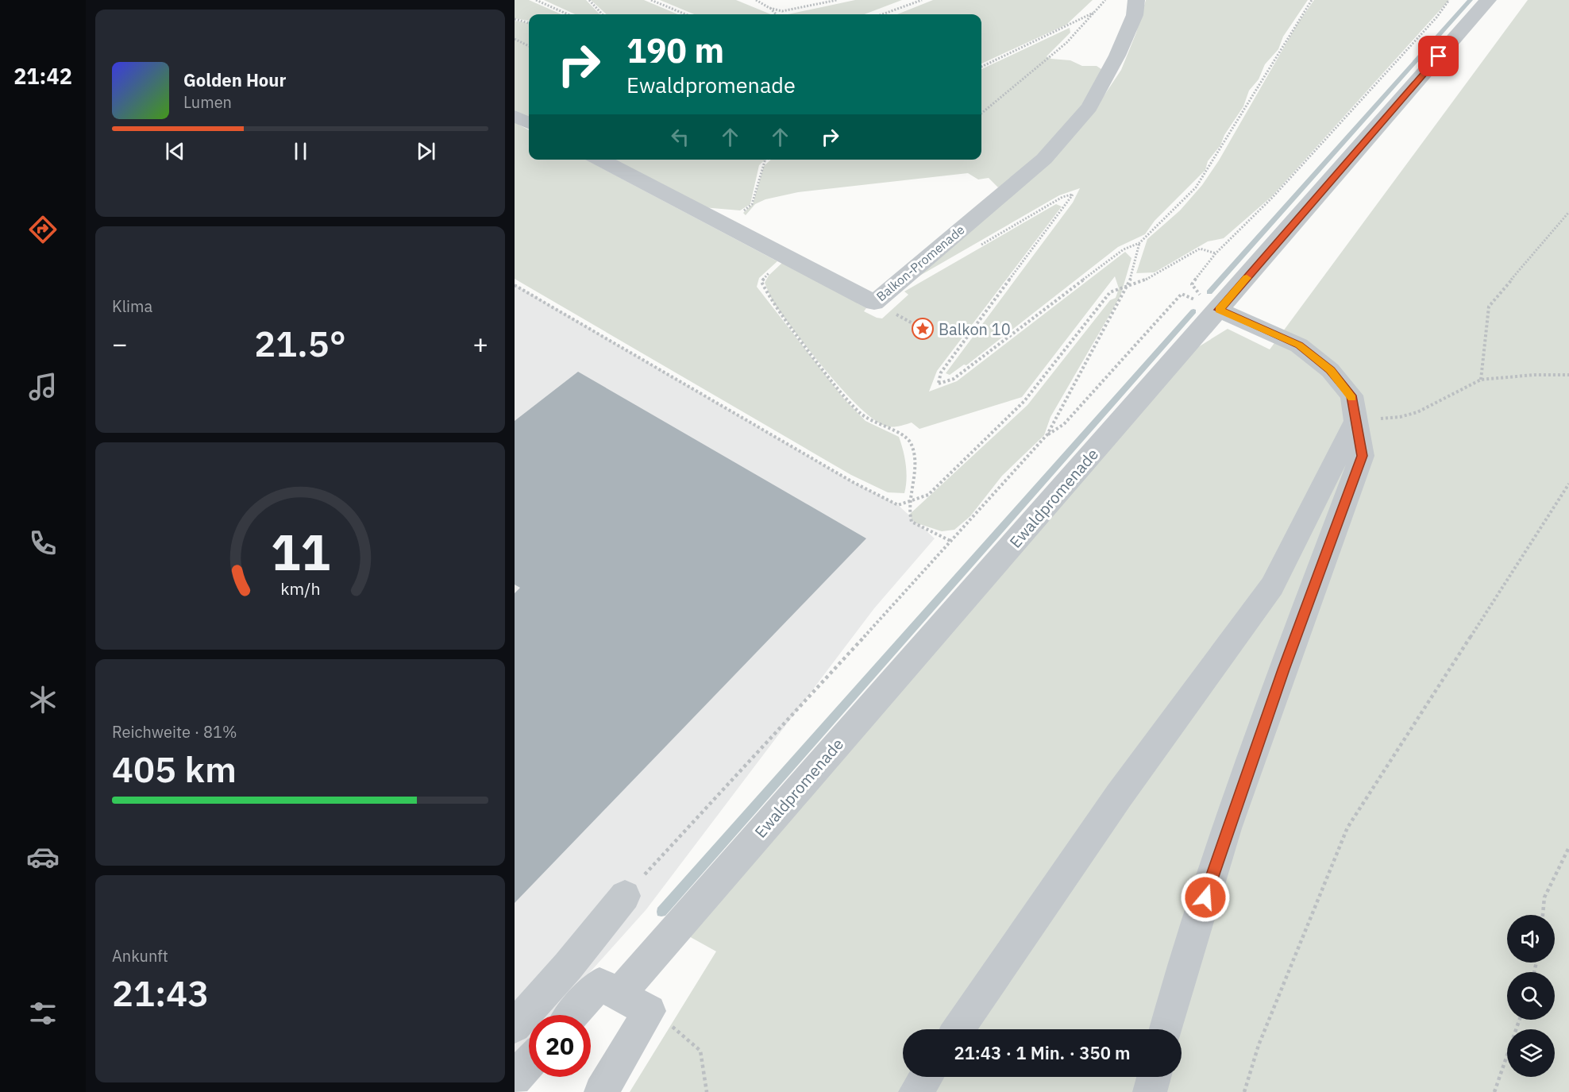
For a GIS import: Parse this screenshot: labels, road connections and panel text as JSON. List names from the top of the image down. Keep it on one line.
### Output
{"streets":{"street":["Balkon-Promenade","Ewaldpromenade"]},"places":{"place":["Balkon 10"]},"page":{"tabs":"21:42","turn":["190 m","Ewaldpromenade"],"song":["Golden Hour","Lumen"],"tile":["Klima",["Reichweite · 81%","405 km"],["Ankunft","21:43"]],"heat":["−","21.5°","+"],"limit":"20","trip":"21:43 · 1 Min. · 350 m","gauge":["11","km/h"]}}
